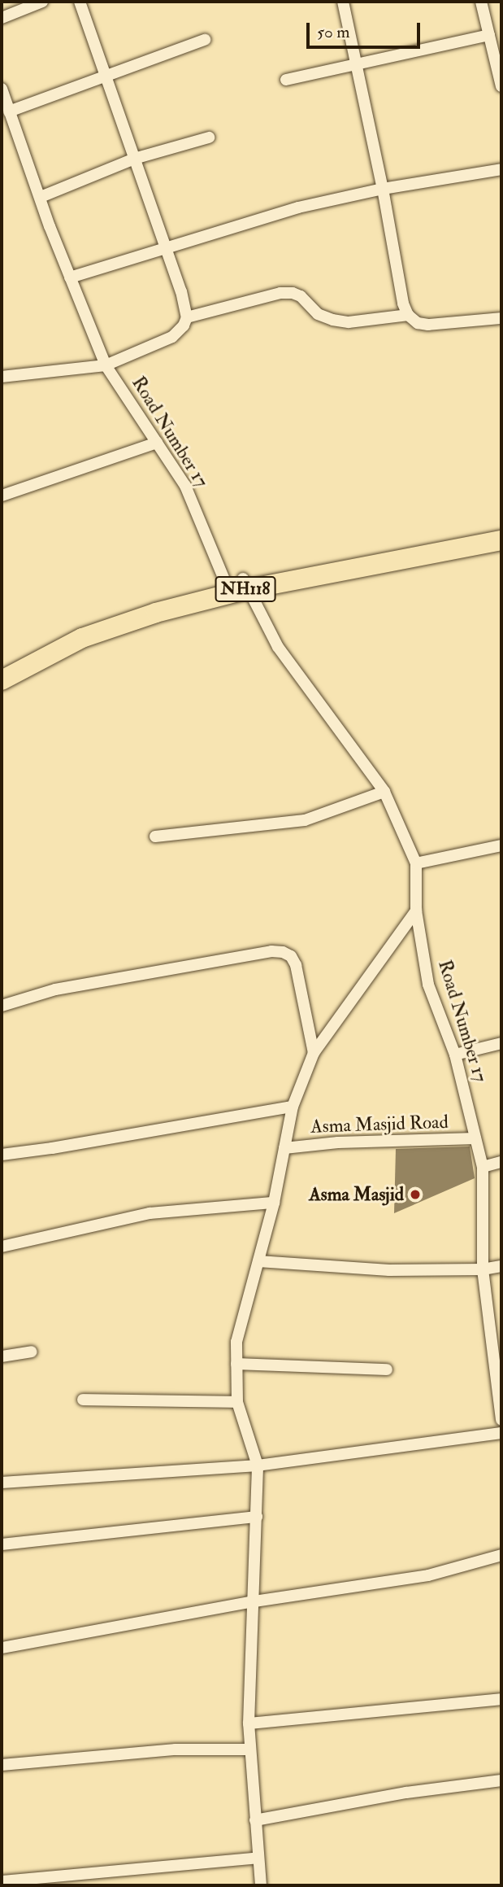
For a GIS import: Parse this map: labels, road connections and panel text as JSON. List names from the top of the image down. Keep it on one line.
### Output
{"streets":{"highway":["NH118"],"street":["Road Number 17","Asma Masjid Road"]},"crossings":[["Road Number 17","NH118"],["Road Number 17","Asma Masjid Road"]],"places":["Asma Masjid"],"scale_bar":"50 m"}
